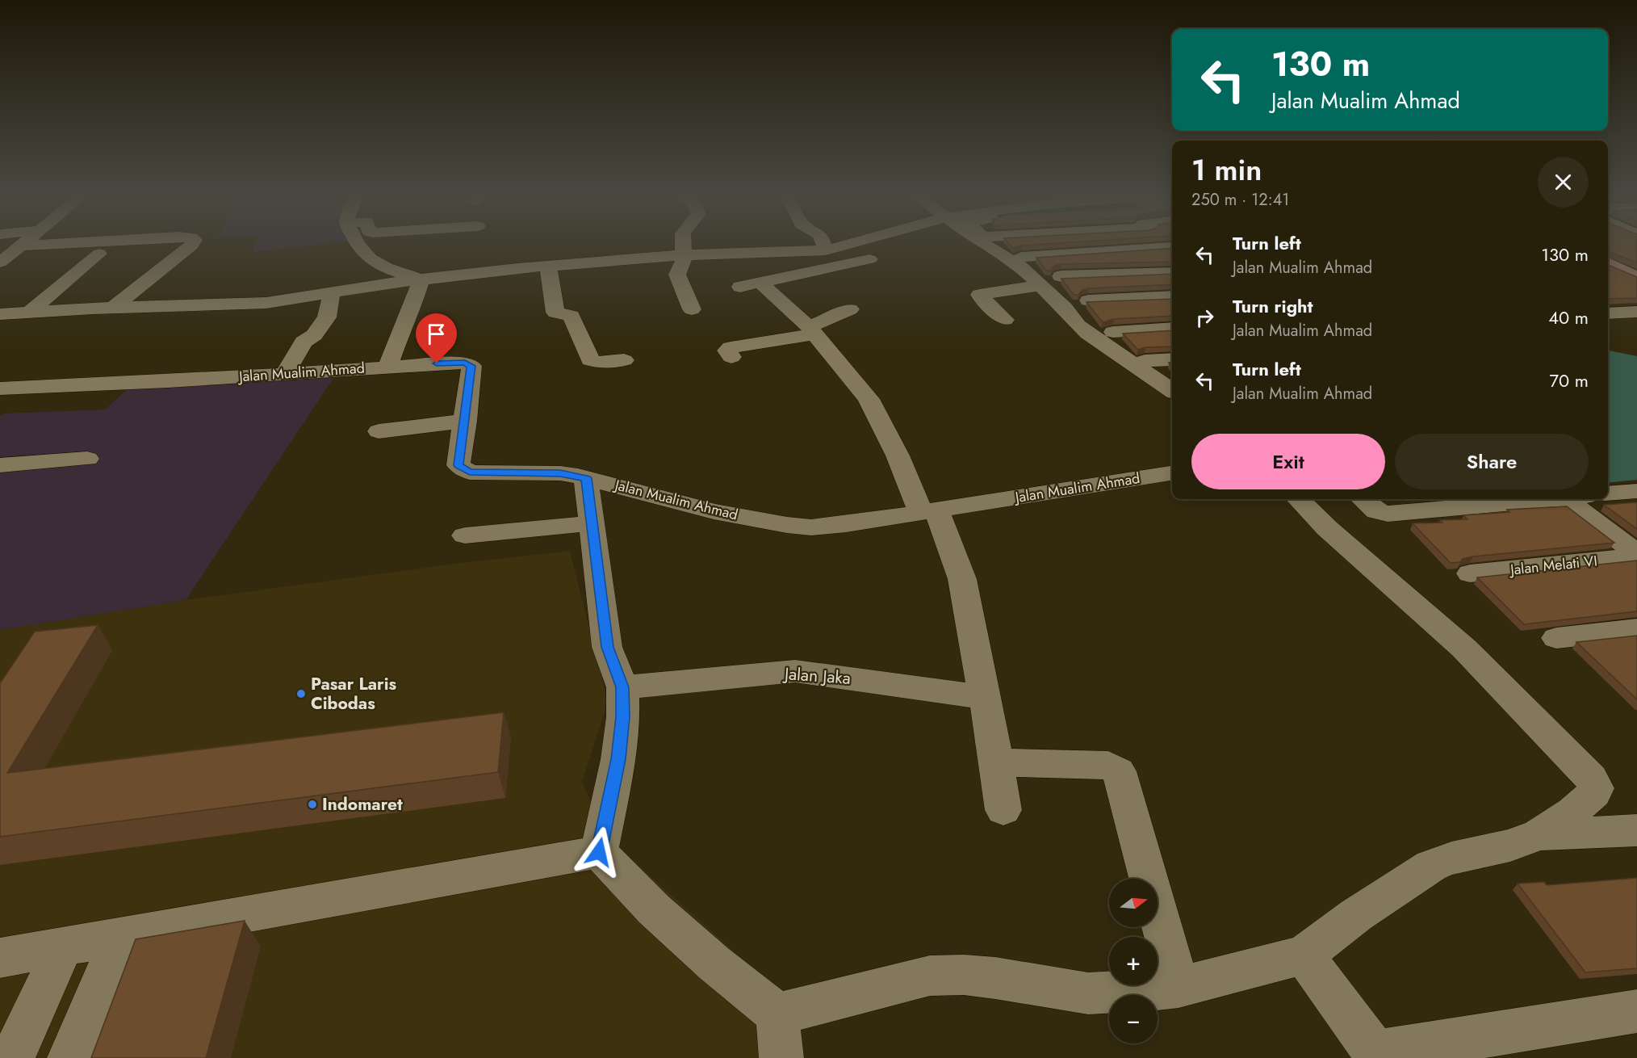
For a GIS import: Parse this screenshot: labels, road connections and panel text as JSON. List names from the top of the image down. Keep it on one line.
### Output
{"streets":{"street":["Jalan Mualim Ahmad","Jalan Melati VI","Jalan Jaka"]},"places":["Pasar Laris Cibodas","Indomaret"],"north":"right","page":{"turn":["130 m","Jalan Mualim Ahmad"],"heading":["1 min","250 m · 12:41"],"list":[{"name":"Turn left","note":"Jalan Mualim Ahmad","value":"130 m"},{"name":"Turn right","note":"Jalan Mualim Ahmad","value":"40 m"},{"name":"Turn left","note":"Jalan Mualim Ahmad","value":"70 m"}],"buttons":["Exit","Share"],"map_buttons":["+","−"]}}
